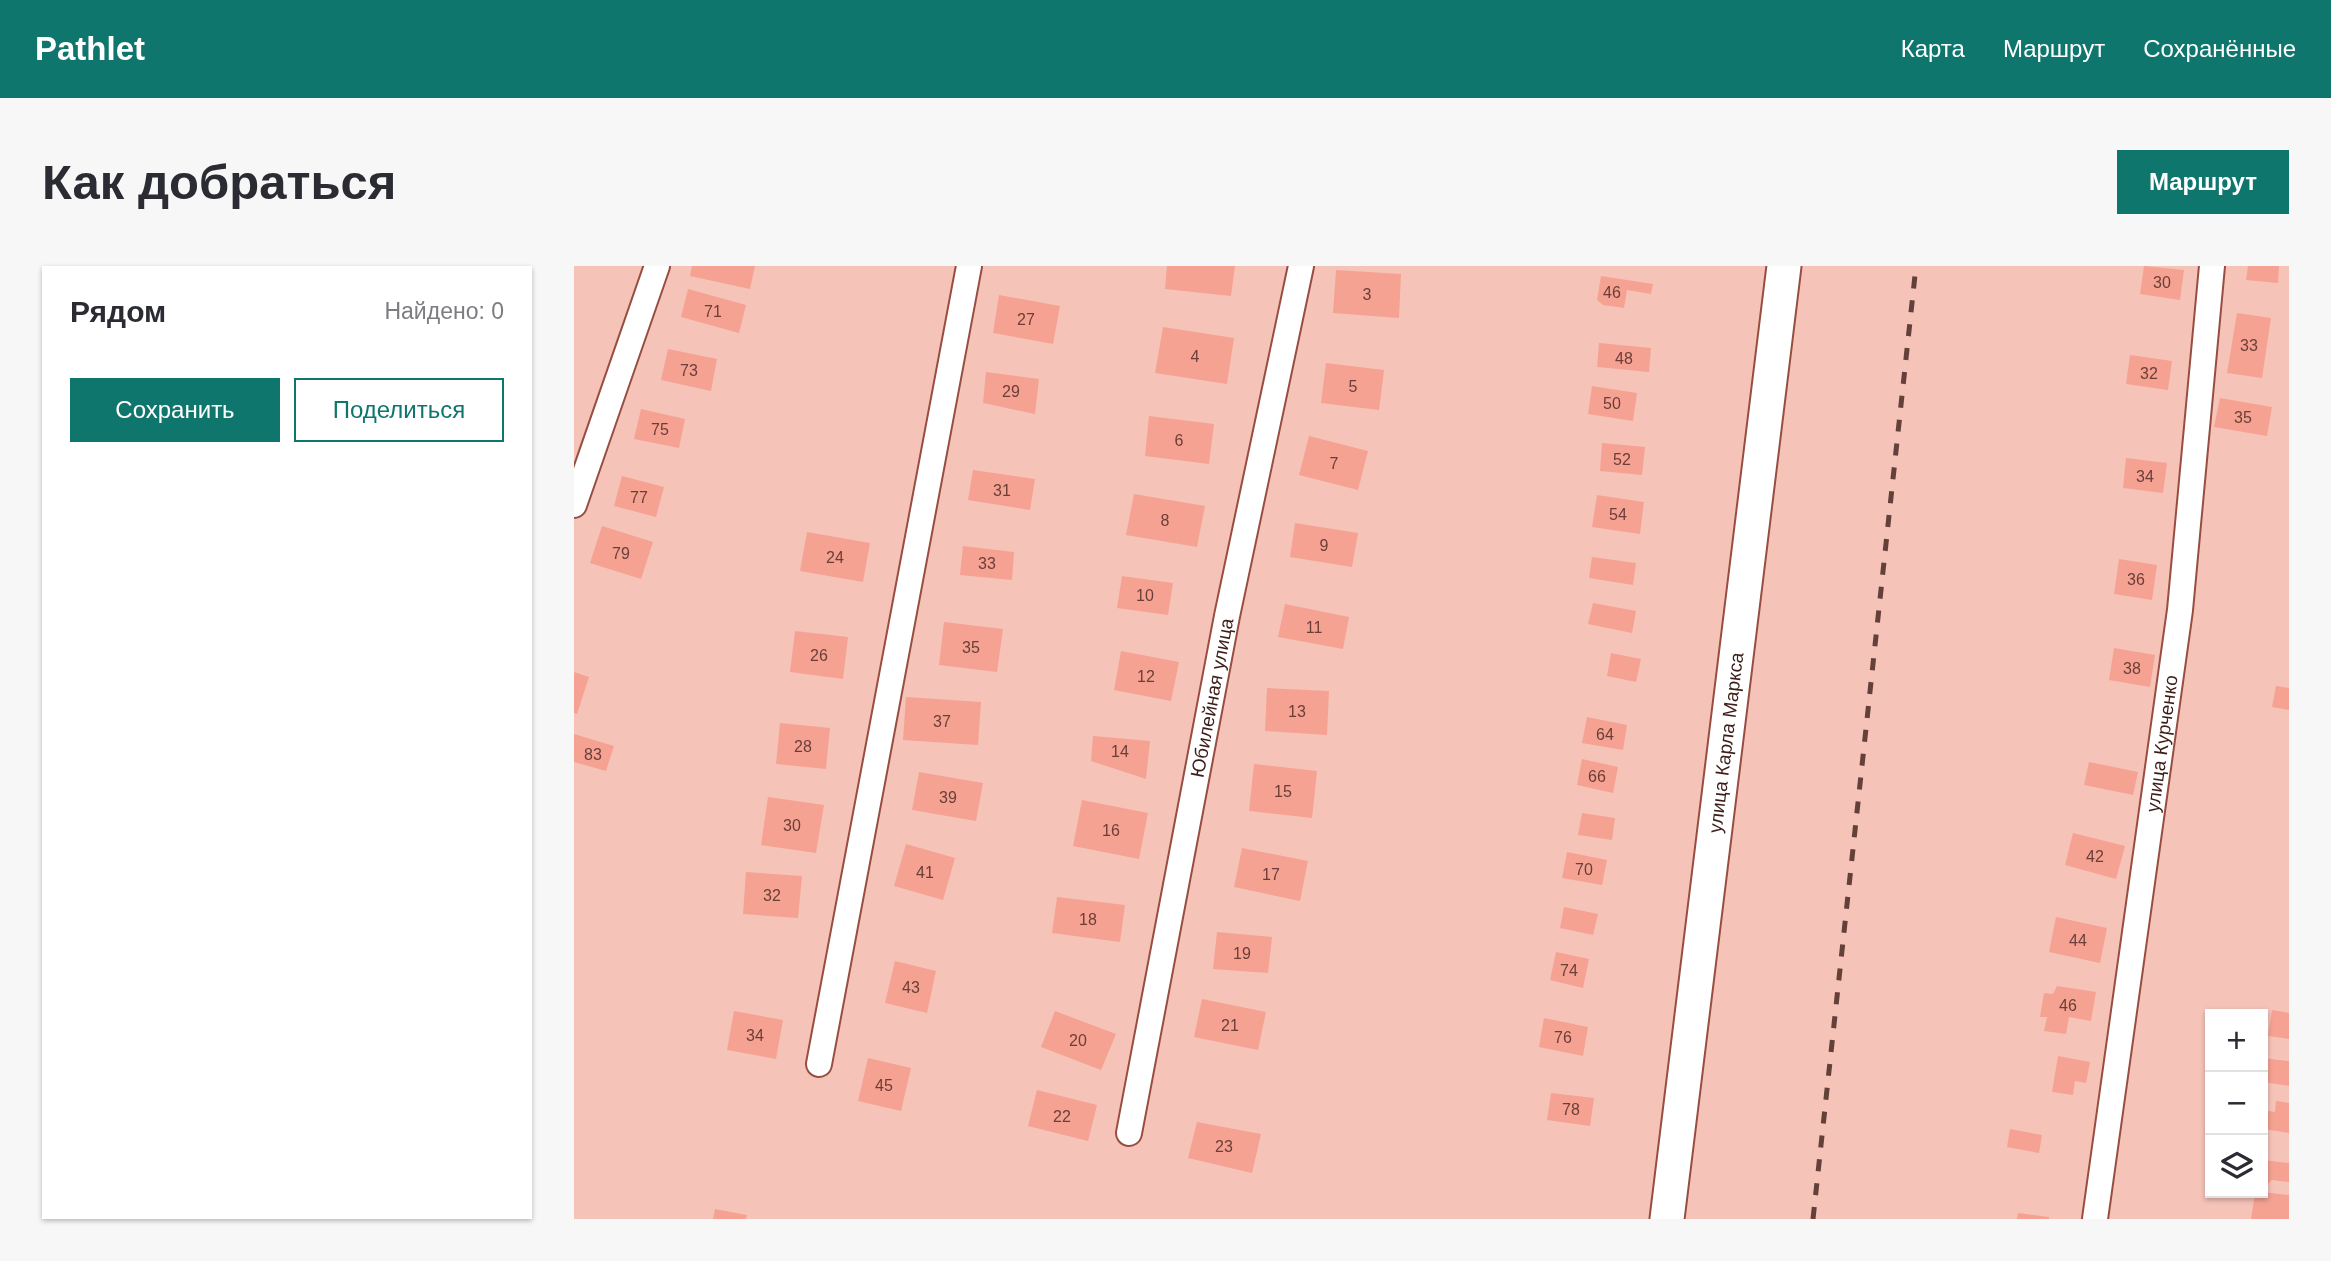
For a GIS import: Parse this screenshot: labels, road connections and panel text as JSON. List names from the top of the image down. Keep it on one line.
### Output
{"streets":{"street":["Юбилейная улица","улица Карла Маркса","улица Курченко"]},"house_numbers":["30","46","3","71","27","33","4","48","73","32","5","29","50","35","75","6","52","7","34","31","77","54","8","9","79","24","33","36","10","11","35","26","38","12","13","37","64","28","14","83","66","15","39","30","16","42","70","41","17","32","18","44","19","74","43","46","21","34","76","20","45","78","22","23"],"page":{"header":"Pathlet","nav":["Карта","Маршрут","Сохранённые"],"buttons":["Маршрут",["Сохранить","Поделиться"]],"title":"Как добраться","heading":["Рядом","Найдено: 0"],"map_buttons":["+","−"]}}
